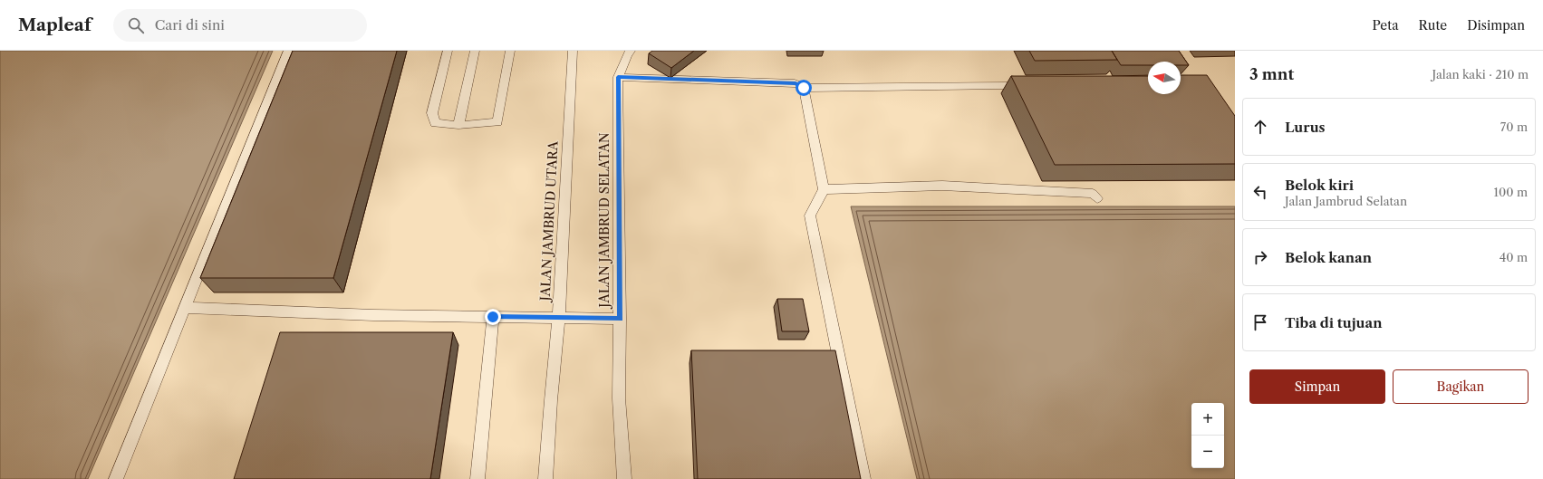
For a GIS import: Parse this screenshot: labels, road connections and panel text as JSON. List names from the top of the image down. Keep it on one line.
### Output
{"streets":{"lane":["JALAN JAMBRUD SELATAN","JALAN JAMBRUD UTARA"]},"north":"left","page":{"header":"Mapleaf","search":"Cari di sini","nav":["Peta","Rute","Disimpan"],"heading":["3 mnt","Jalan kaki · 210 m"],"list":[["Lurus","70 m"],["Belok kiri","Jalan Jambrud Selatan","100 m"],["Belok kanan","40 m"],"Tiba di tujuan"],"buttons":["Simpan","Bagikan"],"map_buttons":["+","−"]}}
